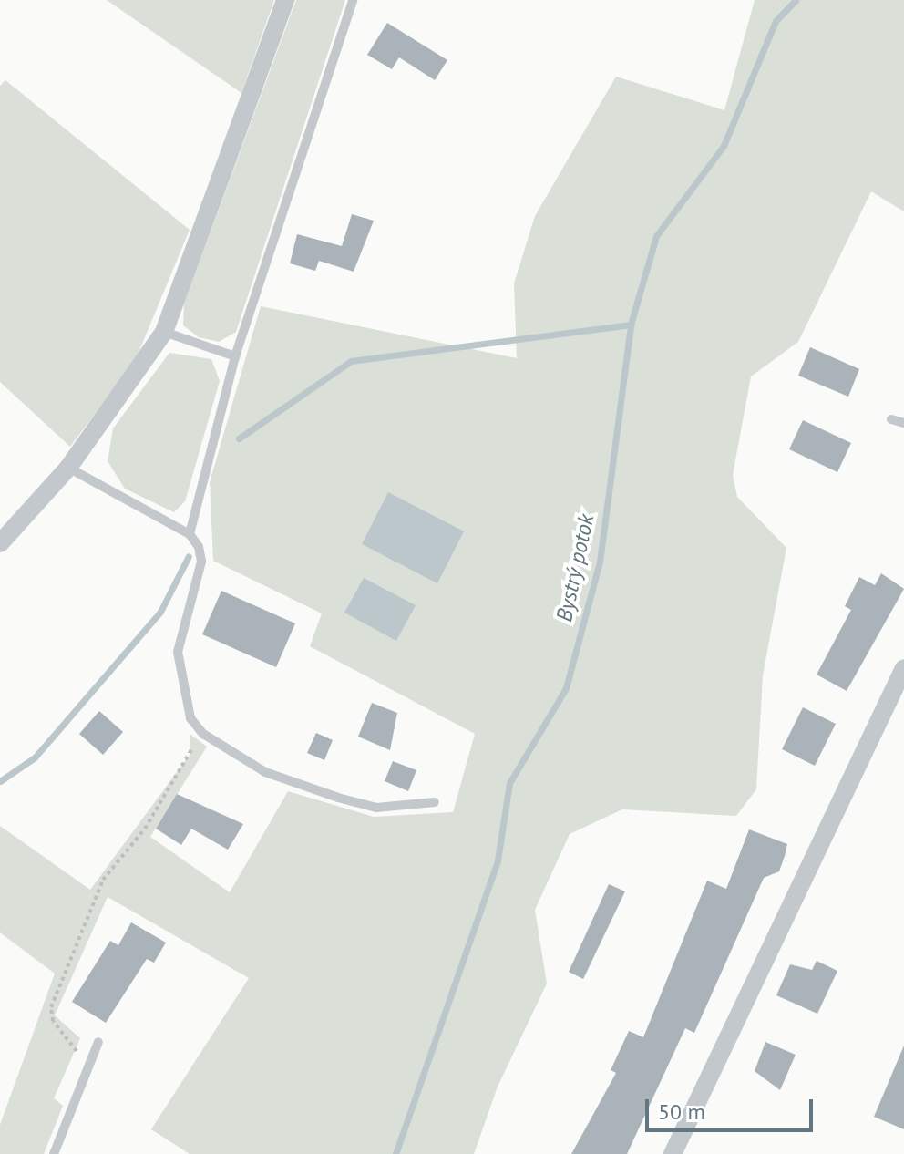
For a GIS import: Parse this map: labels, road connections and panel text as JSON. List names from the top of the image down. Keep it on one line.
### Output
{"water":["Bystrý potok"],"scale_bar":"50 m"}
